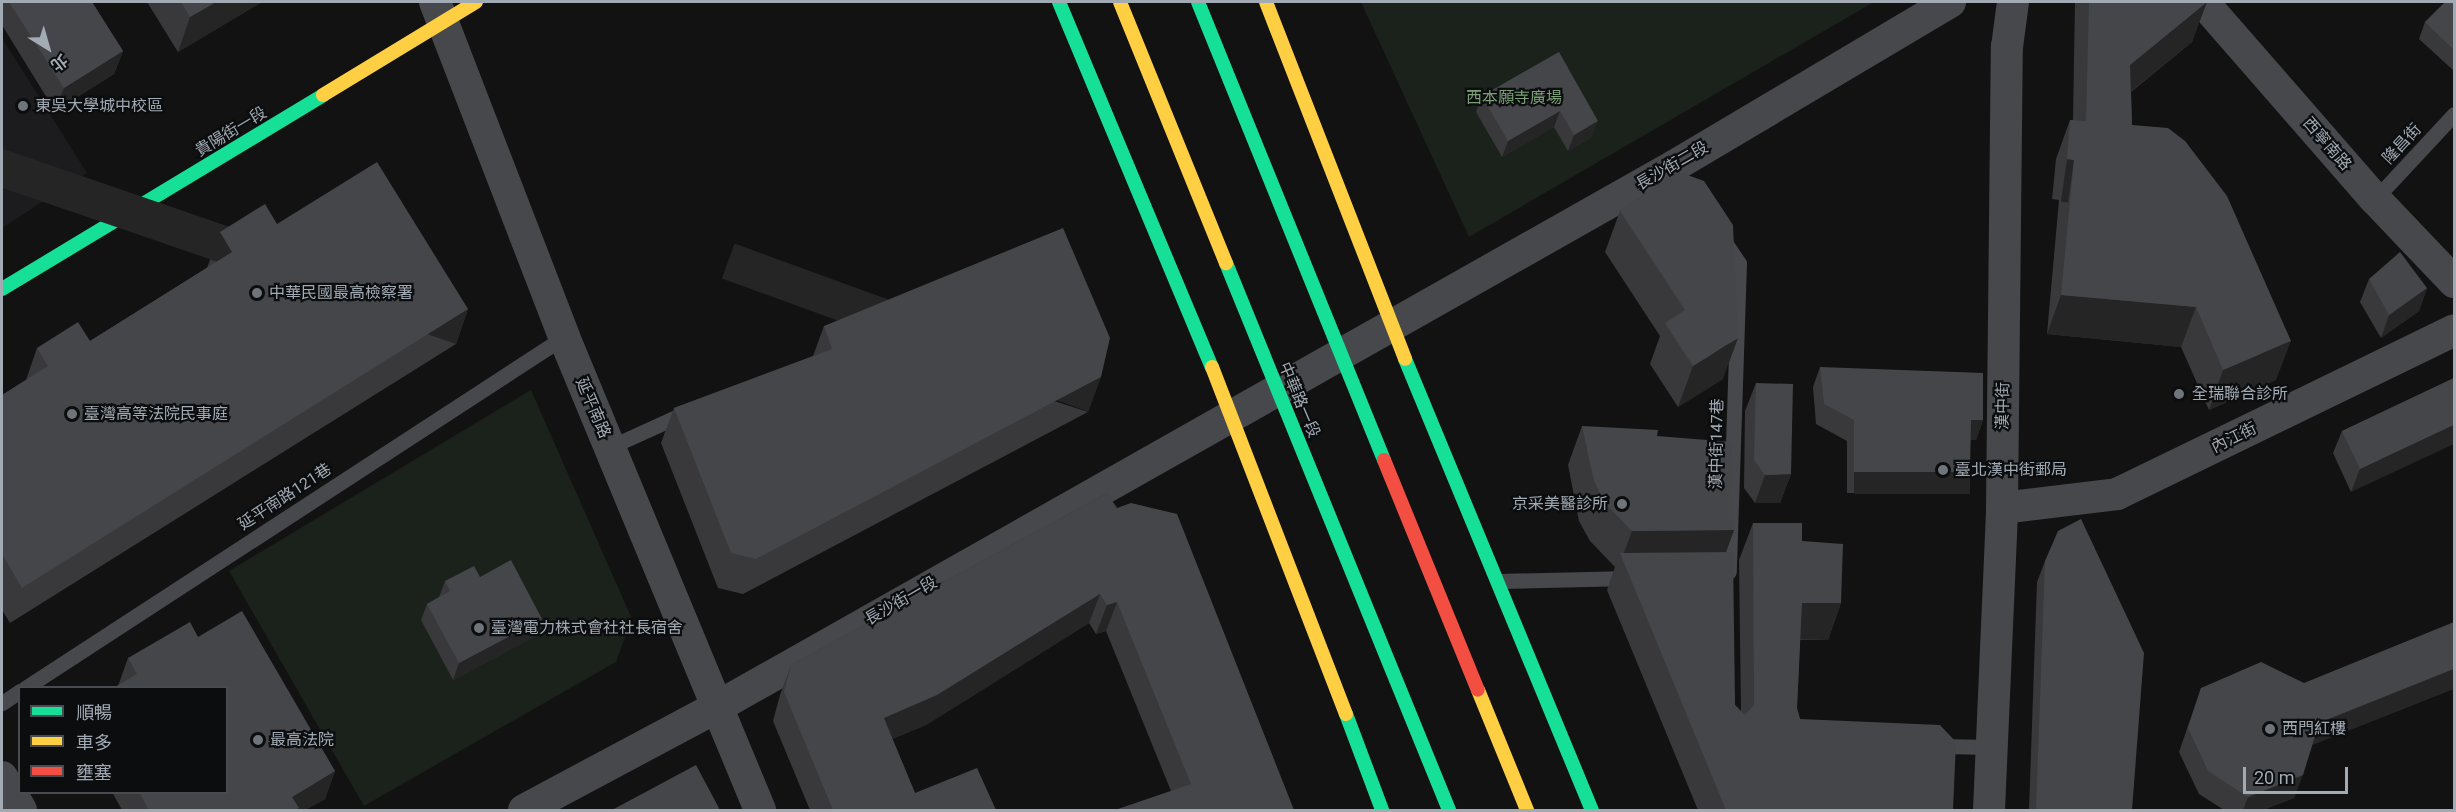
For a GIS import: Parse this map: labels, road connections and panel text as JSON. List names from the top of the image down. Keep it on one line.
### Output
{"streets":{"main road":["貴陽街一段","中華路一段"],"street":["西寧南路","長沙街二段","漢中街","延平南路","內江街","長沙街一段"],"lane":["隆昌街","漢中街147巷","延平南路121巷"]},"crossings":[["貴陽街一段","延平南路"],["西寧南路","隆昌街"],["長沙街二段","長沙街一段"],["中華路一段","長沙街一段"],["漢中街","內江街"],["延平南路","延平南路121巷"],["延平南路","長沙街一段"]],"parks":["西本願寺廣場"],"places":["東吳大學城中校區","中華民國最高檢察署","全瑞聯合診所","臺灣高等法院民事庭","臺北漢中街郵局","京采美醫診所","臺灣電力株式會社社長宿舍","西門紅樓","最高法院"],"legend":["順暢","車多","壅塞"],"scale_bar":"20 m","north":"bottom right"}
